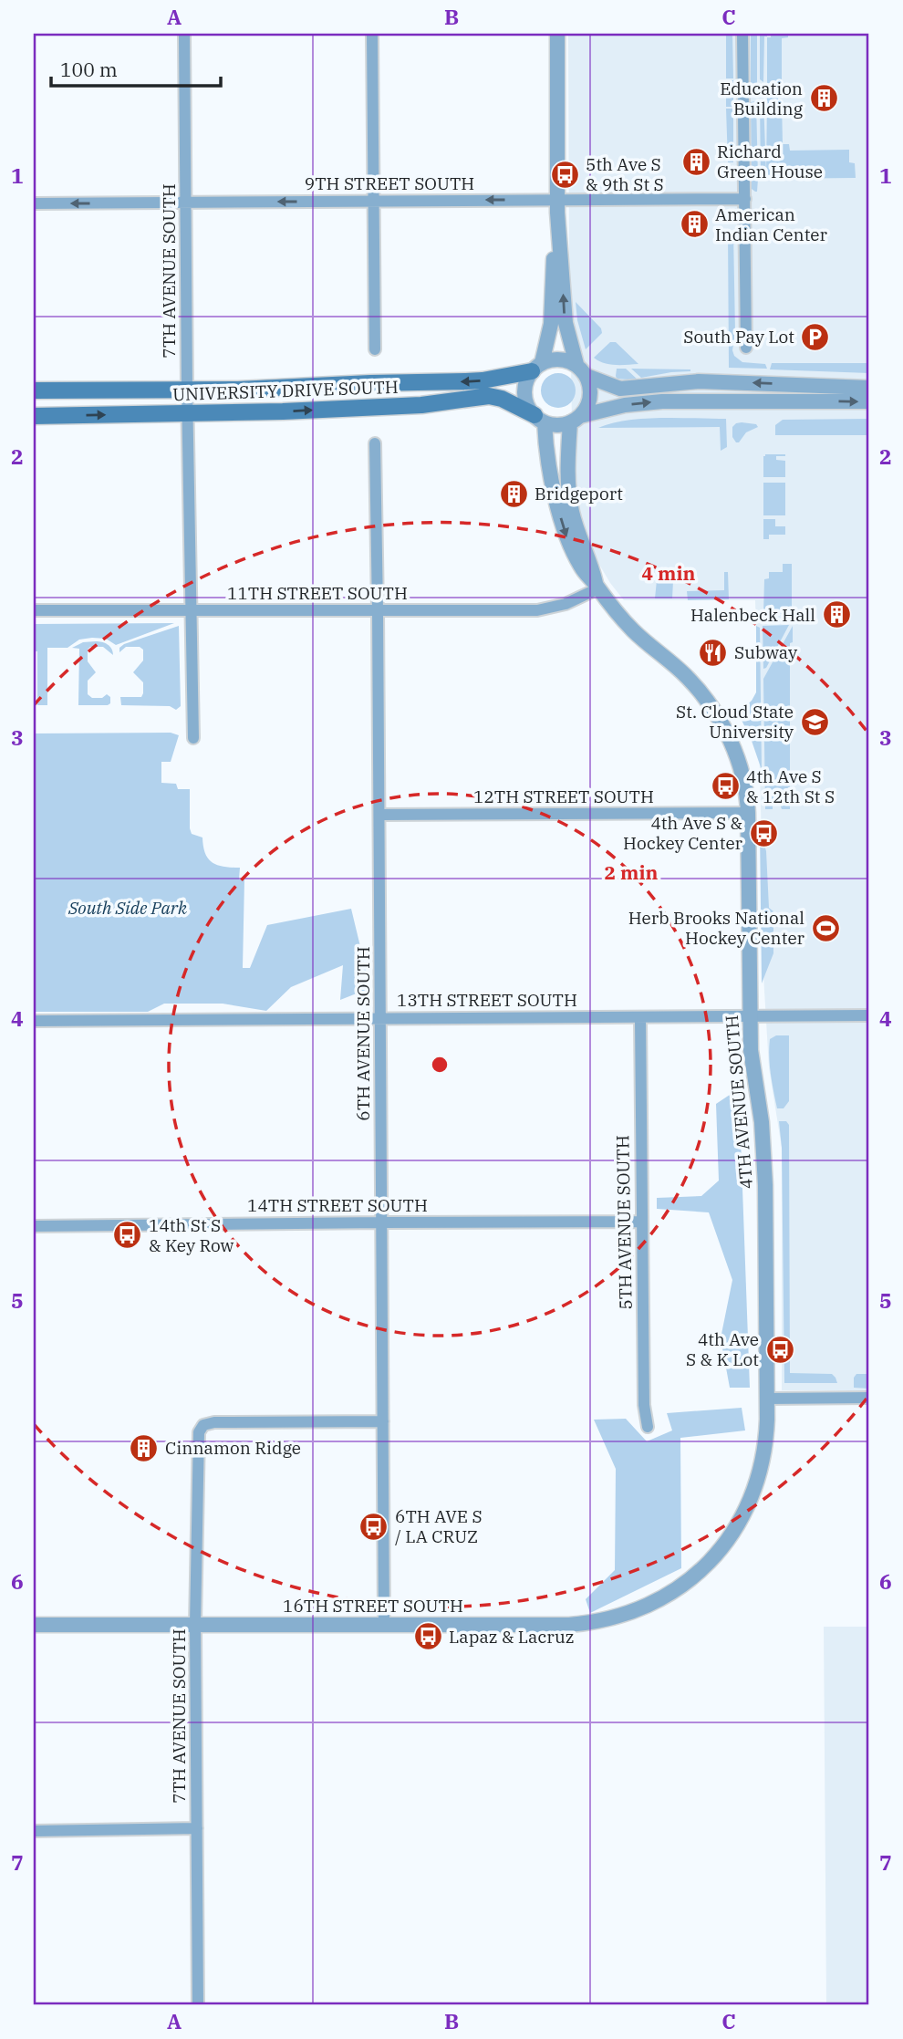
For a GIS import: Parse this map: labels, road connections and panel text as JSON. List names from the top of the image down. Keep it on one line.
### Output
{"streets":{"main road":["UNIVERSITY DRIVE SOUTH"],"street":["9TH STREET SOUTH","7TH AVENUE SOUTH","11TH STREET SOUTH","12TH STREET SOUTH","13TH STREET SOUTH","6TH AVENUE SOUTH","4TH AVENUE SOUTH","14TH STREET SOUTH","5TH AVENUE SOUTH","16TH STREET SOUTH"]},"crossings":[["9TH STREET SOUTH","7TH AVENUE SOUTH"],["7TH AVENUE SOUTH","UNIVERSITY DRIVE SOUTH"],["7TH AVENUE SOUTH","11TH STREET SOUTH"],["7TH AVENUE SOUTH","6TH AVENUE SOUTH"],["7TH AVENUE SOUTH","16TH STREET SOUTH"],["11TH STREET SOUTH","6TH AVENUE SOUTH"],["11TH STREET SOUTH","4TH AVENUE SOUTH"],["12TH STREET SOUTH","6TH AVENUE SOUTH"],["12TH STREET SOUTH","4TH AVENUE SOUTH"],["13TH STREET SOUTH","6TH AVENUE SOUTH"],["13TH STREET SOUTH","4TH AVENUE SOUTH"],["13TH STREET SOUTH","5TH AVENUE SOUTH"],["6TH AVENUE SOUTH","14TH STREET SOUTH"],["6TH AVENUE SOUTH","16TH STREET SOUTH"],["4TH AVENUE SOUTH","16TH STREET SOUTH"],["14TH STREET SOUTH","5TH AVENUE SOUTH"]],"one_way":["9TH STREET SOUTH"],"parks":["South Side Park"],"places":{"building":["Education Building","Richard Green House","American Indian Center","Bridgeport","Halenbeck Hall","Cinnamon Ridge"],"bus stop":["5th Ave S & 9th St S","4th Ave S & 12th St S","4th Ave S & Hockey Center","14th St S & Key Row","4th Ave S & K Lot","6TH AVE S / LA CRUZ","Lapaz & Lacruz"],"parking":["South Pay Lot"],"restaurant":["Subway"],"school or university":["St. Cloud State University"],"sports":["Herb Brooks National Hockey Center"]},"scale_bar":"100 m","grid":{"columns":["A","B","C"],"rows":["1","2","3","4","5","6","7"]},"rings":["4 min","2 min"]}
